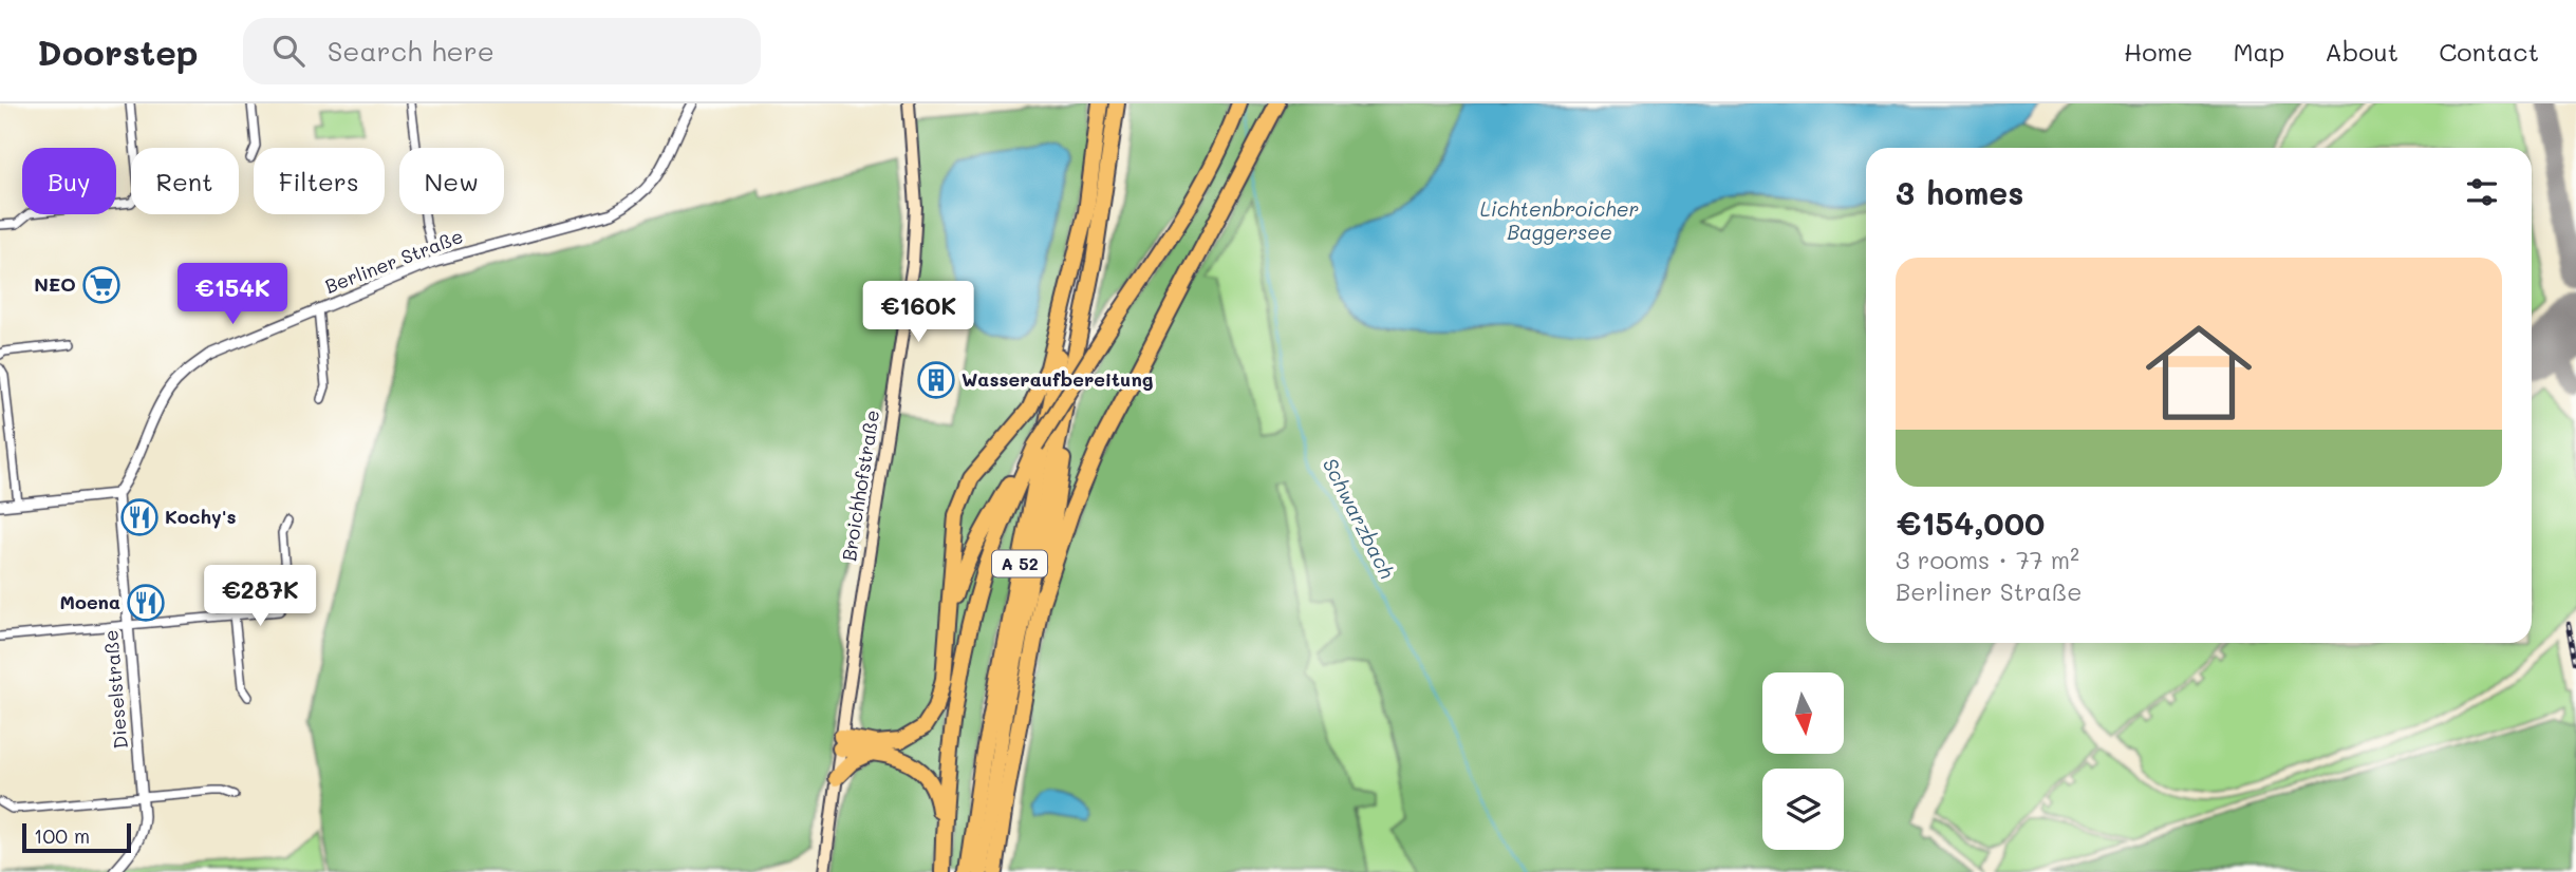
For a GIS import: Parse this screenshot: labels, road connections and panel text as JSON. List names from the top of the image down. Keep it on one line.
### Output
{"streets":{"highway":["A 52"],"main road":["Broichhofstraße"],"street":["Berliner Straße","Dieselstraße"]},"crossings":[["Berliner Straße","Dieselstraße"]],"water":["Lichtenbroicher Baggersee","Schwarzbach"],"places":{"supermarket":["NEO"],"building":["Wasseraufbereitung"],"restaurant":["Kochy's","Moena"]},"scale_bar":"100 m","north":"bottom","page":{"header":"Doorstep","search":"Search here","nav":["Home","Map","About","Contact"],"chip":["Buy","Rent","Filters","New"],"heading":"3 homes","list":[{"name":"€154,000","note":"3 rooms · 77 m² · Berliner Straße"}],"price":["€154K","€160K","€287K"],"scale":"100 m"}}
